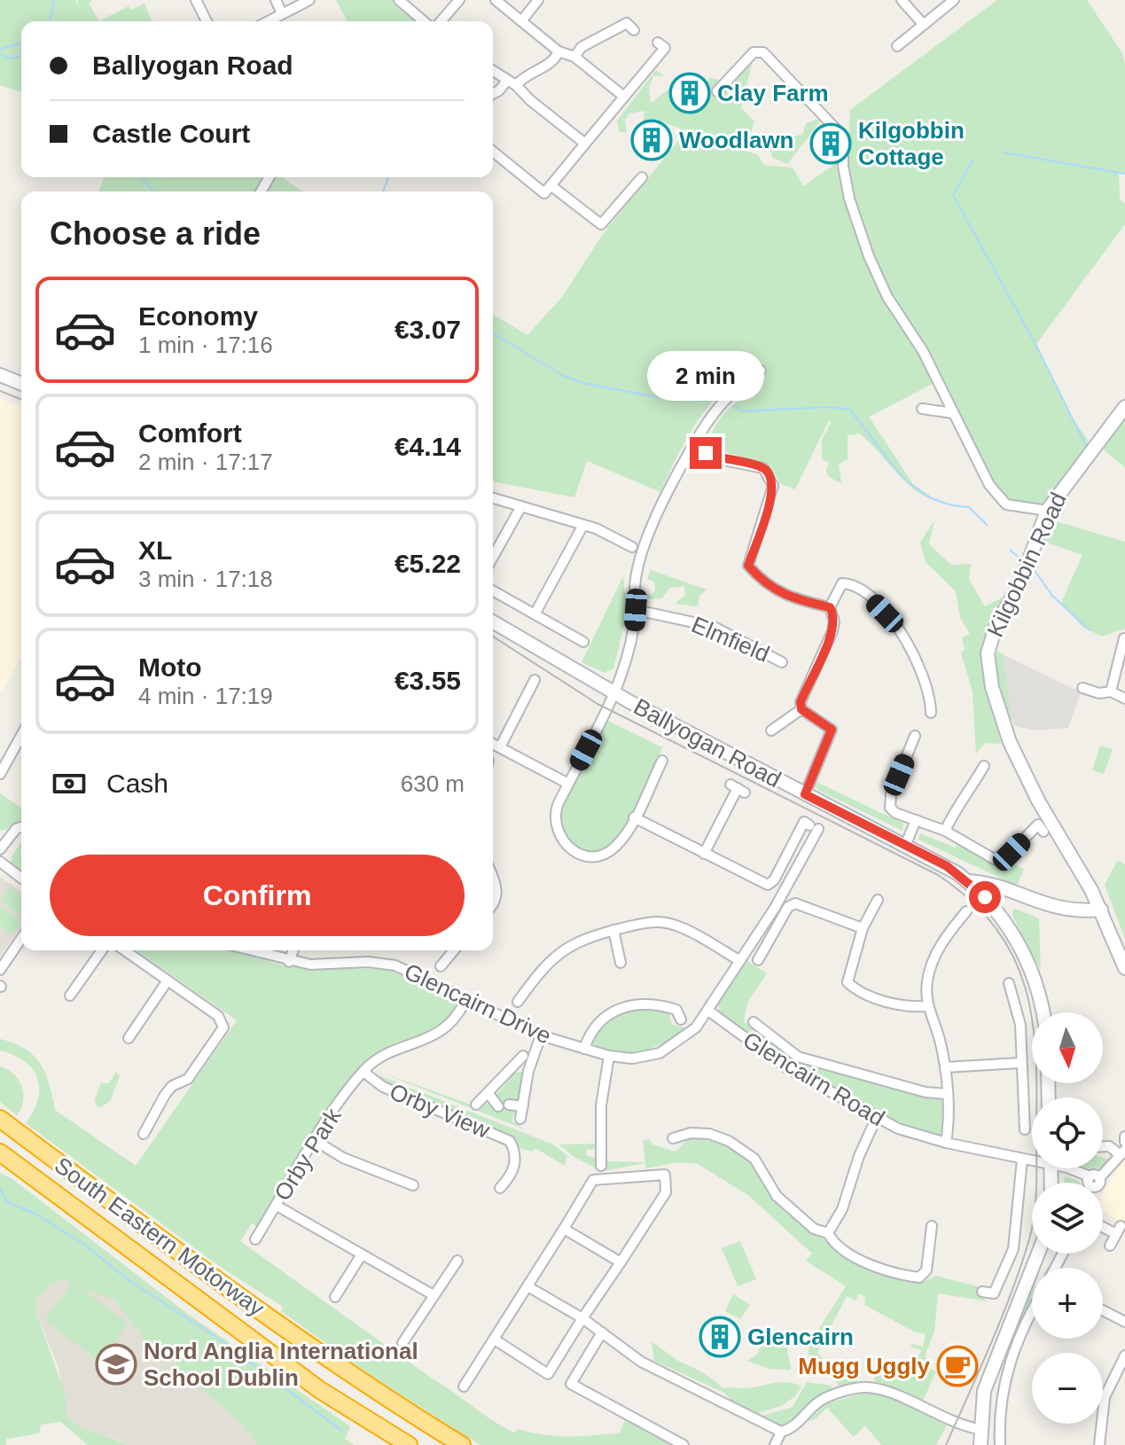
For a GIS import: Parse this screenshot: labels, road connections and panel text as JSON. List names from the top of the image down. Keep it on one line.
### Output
{"streets":{"highway":["South Eastern Motorway"],"street":["Kilgobbin Road","Elmfield","Ballyogan Road","Glencairn Drive","Glencairn Road","Orby View","Orby Park"]},"crossings":[["Kilgobbin Road","Ballyogan Road"],["Elmfield","Ballyogan Road"],["Glencairn Drive","Glencairn Road"],["Orby View","Orby Park"]],"places":{"building":["Clay Farm","Woodlawn","Kilgobbin Cottage","Glencairn"],"school or university":["Nord Anglia International School Dublin"],"cafe":["Mugg Uggly"]},"north":"bottom","page":{"banner":["Ballyogan Road","Castle Court"],"heading":"Choose a ride","list":[{"name":"Economy","note":"1 min · 17:16","value":"€3.07"},{"name":"Comfort","note":"2 min · 17:17","value":"€4.14"},{"name":"XL","note":"3 min · 17:18","value":"€5.22"},{"name":"Moto","note":"4 min · 17:19","value":"€3.55"}],"bubble":"2 min","pay":["Cash","630 m"],"buttons":"Confirm","map_buttons":["+","−"]}}
